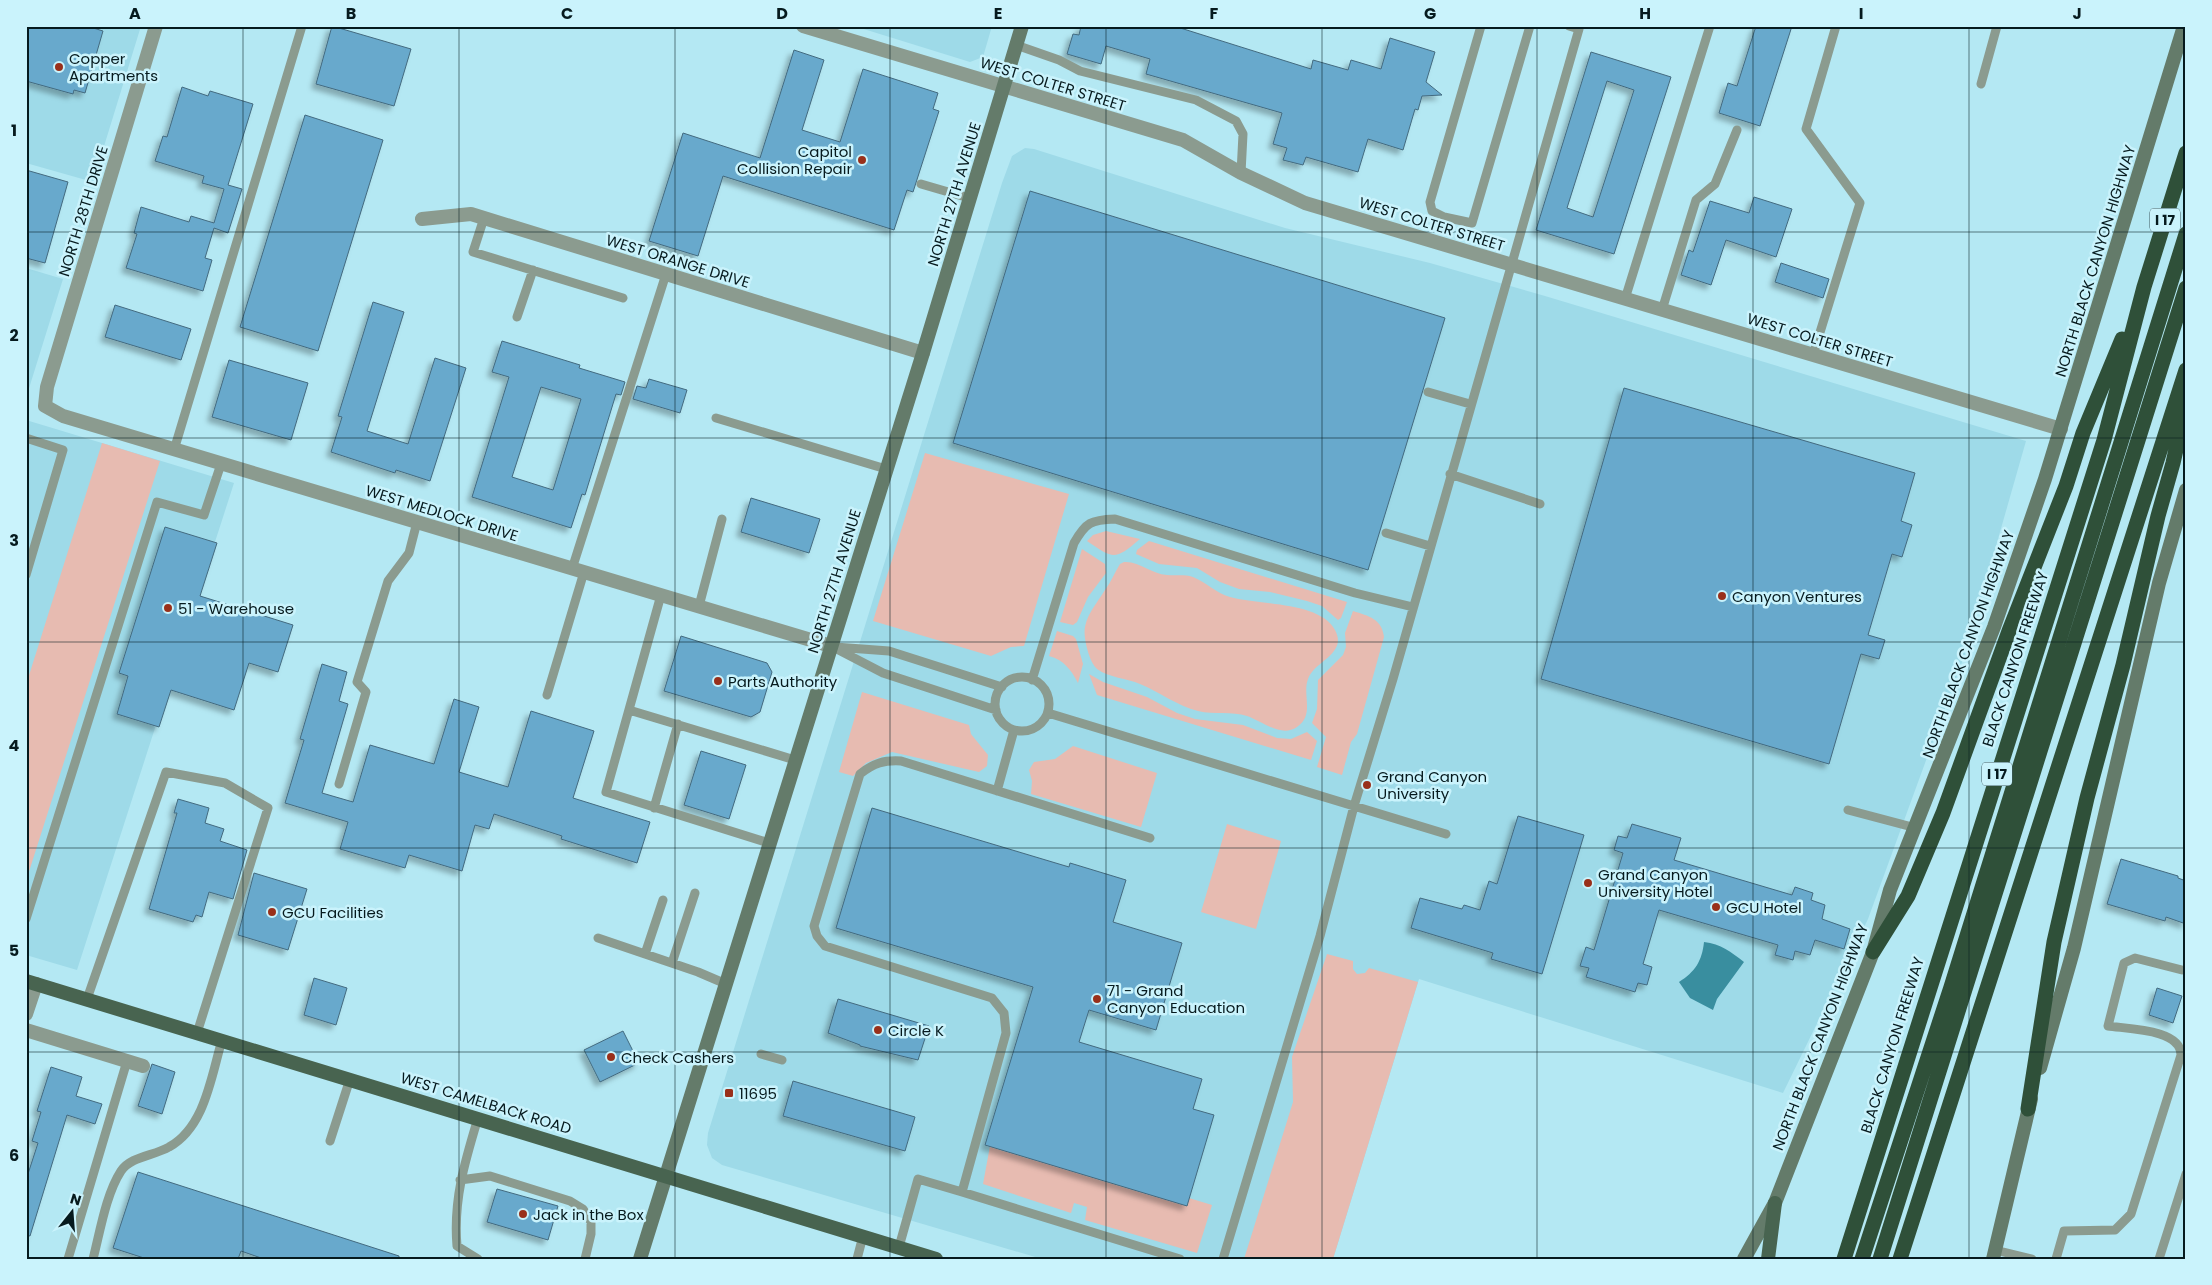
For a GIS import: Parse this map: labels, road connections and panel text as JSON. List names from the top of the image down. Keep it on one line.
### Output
{"streets":{"highway":["I 17","BLACK CANYON FREEWAY"],"main road":["NORTH 27TH AVENUE","NORTH BLACK CANYON HIGHWAY","WEST CAMELBACK ROAD"],"street":["WEST COLTER STREET","NORTH 28TH DRIVE","WEST ORANGE DRIVE","WEST MEDLOCK DRIVE"]},"crossings":[["WEST COLTER STREET","NORTH 27TH AVENUE"],["WEST COLTER STREET","NORTH BLACK CANYON HIGHWAY"],["NORTH 27TH AVENUE","WEST ORANGE DRIVE"],["NORTH 27TH AVENUE","WEST MEDLOCK DRIVE"],["NORTH 27TH AVENUE","WEST CAMELBACK ROAD"],["NORTH 28TH DRIVE","WEST MEDLOCK DRIVE"]],"places":{"other":["Copper Apartments","Capitol Collision Repair","Canyon Ventures","51 - Warehouse","Parts Authority","Grand Canyon University","Grand Canyon University Hotel","GCU Hotel","GCU Facilities","71 - Grand Canyon Education","Circle K","Check Cashers","Jack in the Box"],"transit":["11695"]},"north":"top","grid":{"columns":["A","B","C","D","E","F","G","H","I","J"],"rows":["1","2","3","4","5","6"]}}
